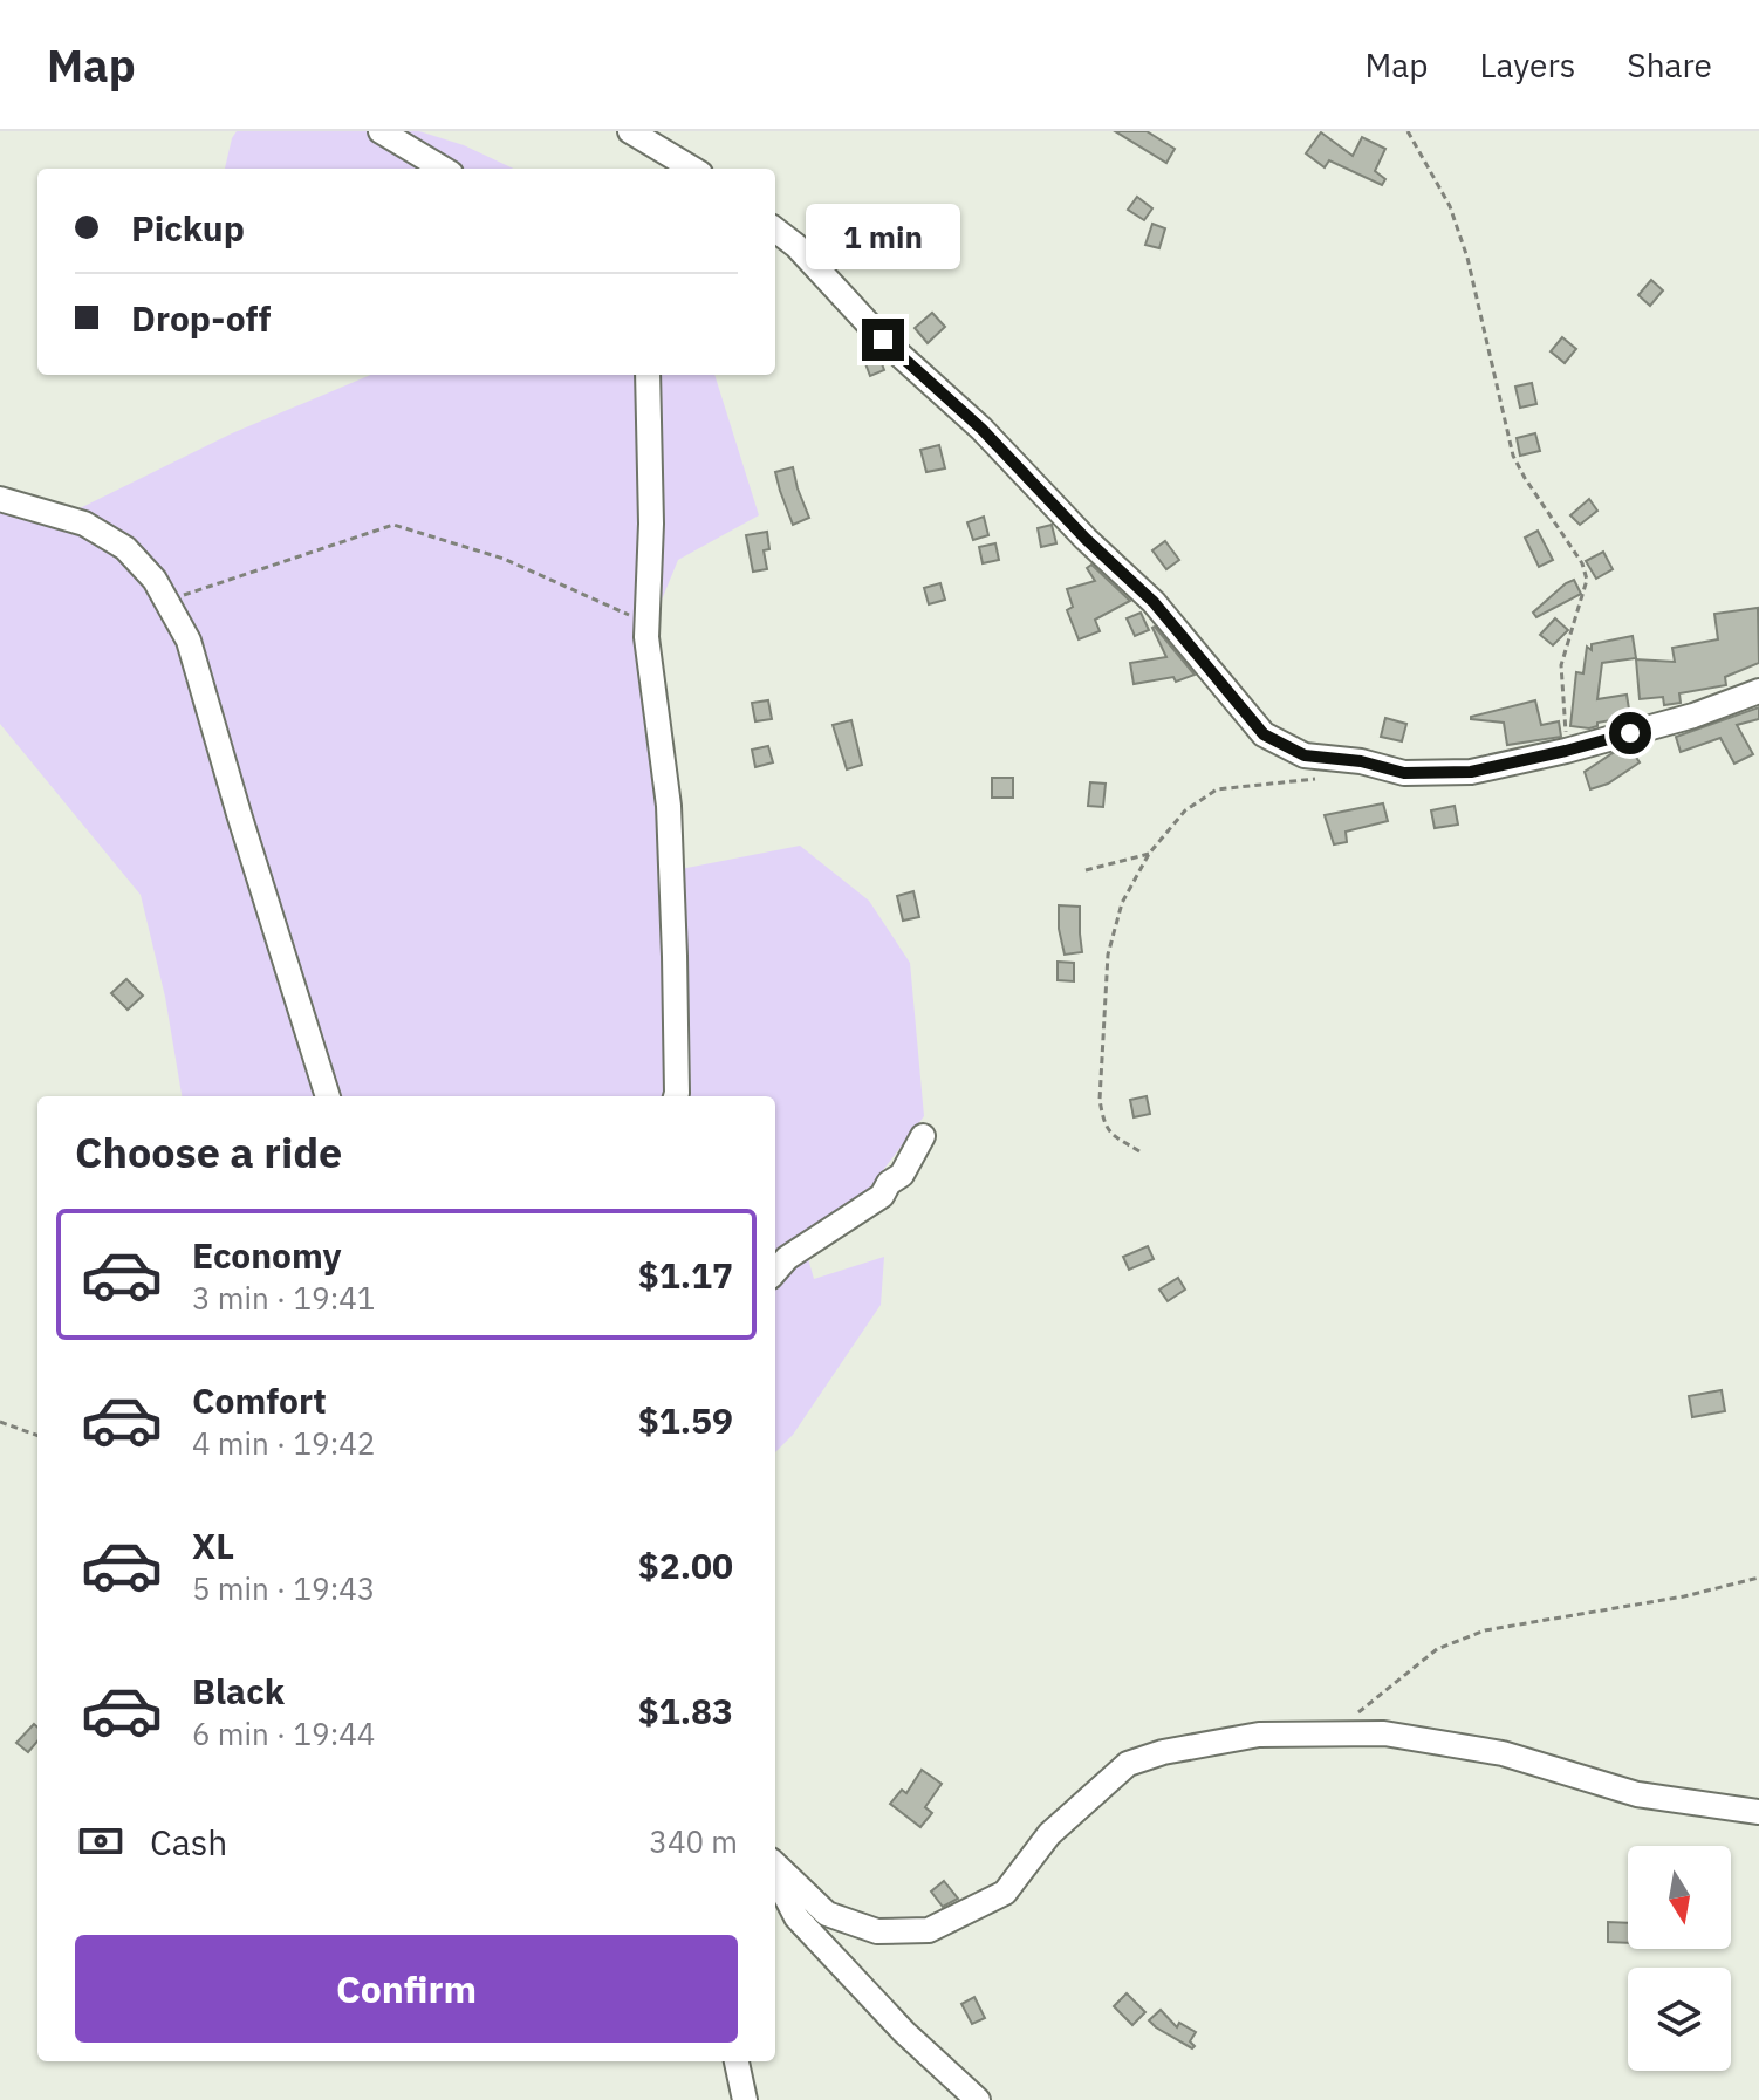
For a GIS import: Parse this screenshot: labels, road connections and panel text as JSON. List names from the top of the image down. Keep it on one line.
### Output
{"north":"bottom","page":{"header":"Map","nav":["Map","Layers","Share"],"banner":["Pickup","Drop-off"],"bubble":"1 min","heading":"Choose a ride","list":[{"name":"Economy","note":"3 min · 19:41","value":"$1.17"},{"name":"Comfort","note":"4 min · 19:42","value":"$1.59"},{"name":"XL","note":"5 min · 19:43","value":"$2.00"},{"name":"Black","note":"6 min · 19:44","value":"$1.83"}],"pay":["Cash","340 m"],"buttons":"Confirm"}}
